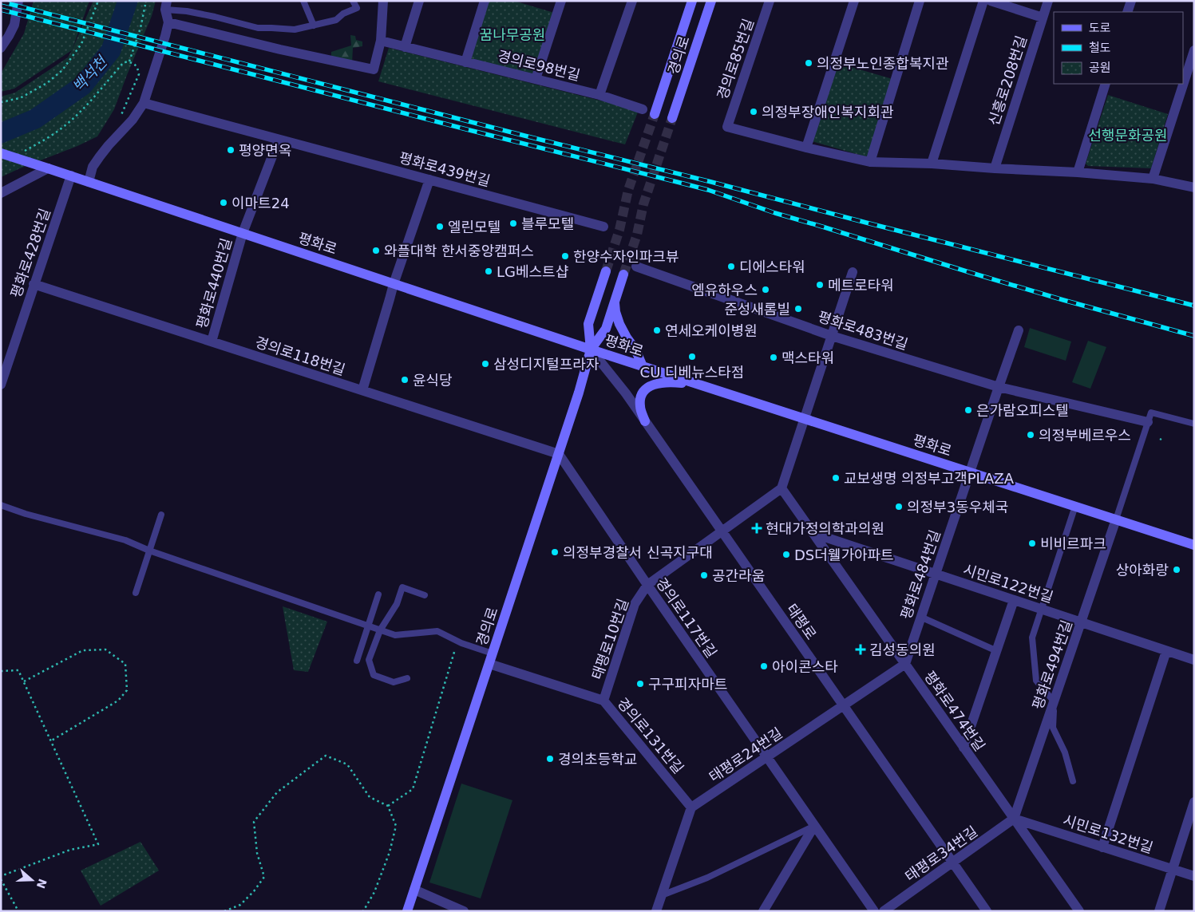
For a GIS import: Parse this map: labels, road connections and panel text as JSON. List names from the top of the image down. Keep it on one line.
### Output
{"streets":{"main road":["경의로","평화로"],"street":["경의로85번길","경의로98번길","신흥로208번길","평화로439번길","평화로428번길","평화로440번길","평화로483번길","경의로118번길","평화로484번길","시민로122번길","경의로117번길","태평로","태평로10번길","평화로494번길","평화로474번길","경의로131번길","태평로24번길","시민로132번길","태평로34번길"]},"crossings":[["경의로","평화로"],["경의로","경의로118번길"],["경의로","경의로117번길"],["경의로","태평로"],["경의로","경의로131번길"],["평화로","평화로428번길"],["평화로","평화로440번길"],["평화로","평화로484번길"],["평화로","태평로"],["평화로","평화로494번길"],["평화로428번길","경의로118번길"],["평화로440번길","경의로118번길"],["경의로118번길","경의로117번길"],["평화로484번길","시민로122번길"],["평화로484번길","평화로474번길"],["평화로484번길","태평로24번길"],["시민로122번길","평화로494번길"],["시민로122번길","평화로474번길"],["경의로117번길","태평로10번길"],["경의로117번길","태평로24번길"],["태평로","태평로10번길"],["태평로","태평로24번길"],["태평로","태평로34번길"],["태평로10번길","평화로474번길"],["태평로10번길","경의로131번길"],["평화로494번길","평화로474번길"],["평화로494번길","시민로132번길"],["평화로494번길","태평로34번길"],["평화로474번길","태평로24번길"],["평화로474번길","시민로132번길"],["평화로474번길","태평로34번길"],["경의로131번길","태평로24번길"],["시민로132번길","태평로34번길"]],"water":["백석천"],"parks":["꿈나무공원","선행문화공원"],"places":{"other":["의정부노인종합복지관","의정부장애인복지회관","평양면옥","이마트24","블루모텔","엘린모텔","와플대학 한서중앙캠퍼스","한양수자인파크뷰","디에스타워","LG베스트샵","메트로타워","엠유하우스","준성새롬빌","연세오케이병원","CU 디베뉴스타점","맥스타워","삼성디지털프라자","윤식당","은가람오피스텔","의정부베르우스","교보생명 의정부고객PLAZA","의정부3동우체국","비비르파크","의정부경찰서 신곡지구대","DS더웰가아파트","상아화랑","공간라움","아이콘스타","구구피자마트","경의초등학교"],"health":["현대가정의학과의원","김성동의원"]},"legend":["도로","철도","공원"],"north":"right"}
